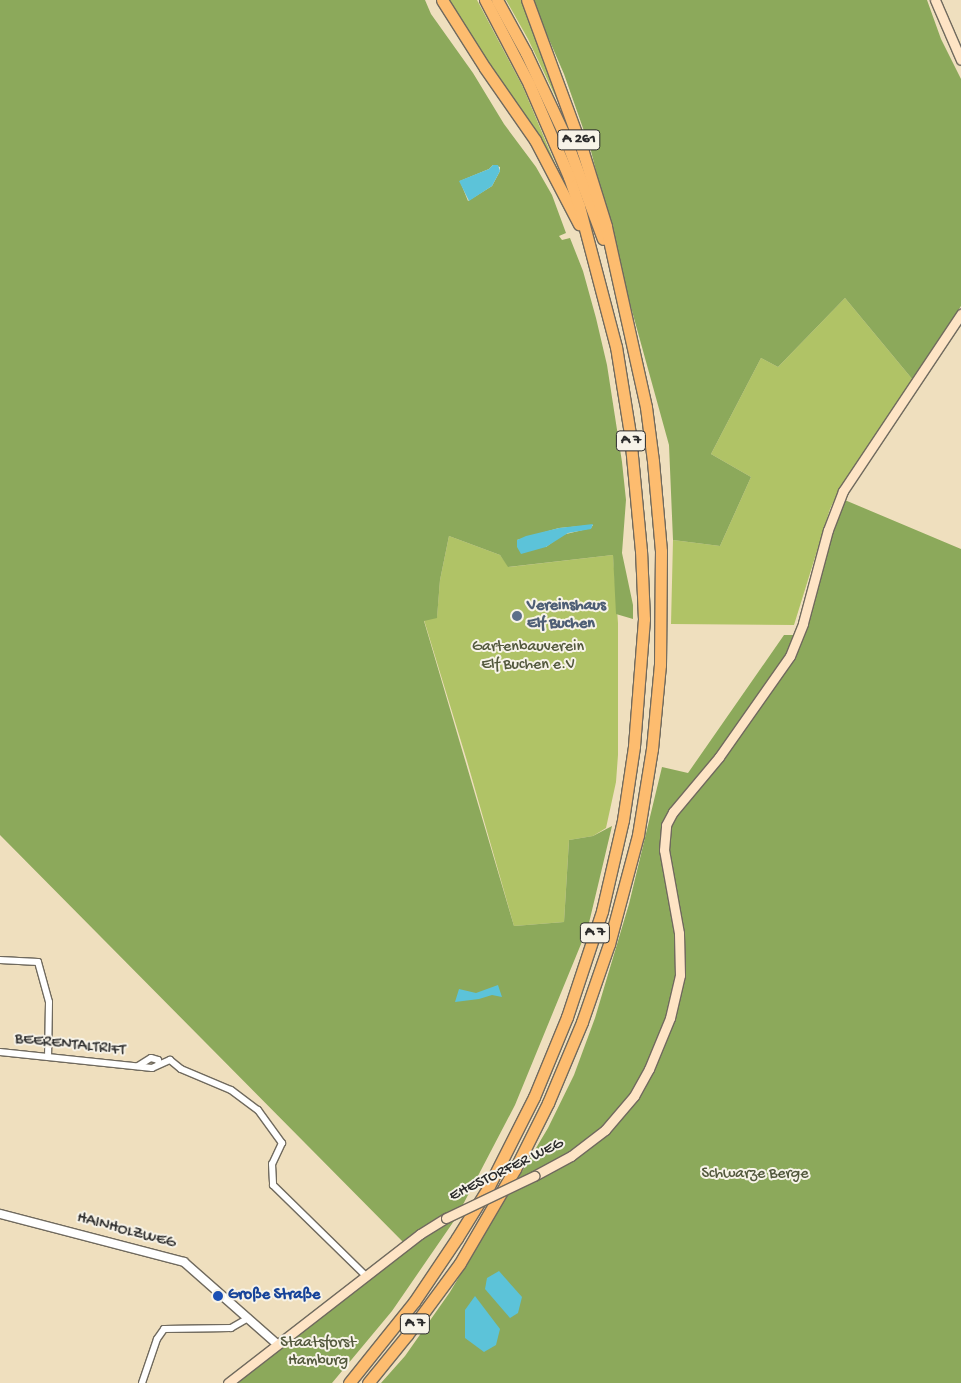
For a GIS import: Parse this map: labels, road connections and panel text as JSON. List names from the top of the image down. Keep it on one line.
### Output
{"streets":{"highway":["A 261","A 7"],"main road":["EHESTORFER WEG"],"street":["BEERENTALTRIFT","HAINHOLZWEG"]},"crossings":[["A 261","A 7"],["BEERENTALTRIFT","EHESTORFER WEG"],["EHESTORFER WEG","HAINHOLZWEG"]],"parks":["Gartenbauverein Elf Buchen e.V","Schwarze Berge","Staatsforst Hamburg"],"places":["Vereinshaus Elf Buchen","Große Straße"]}
